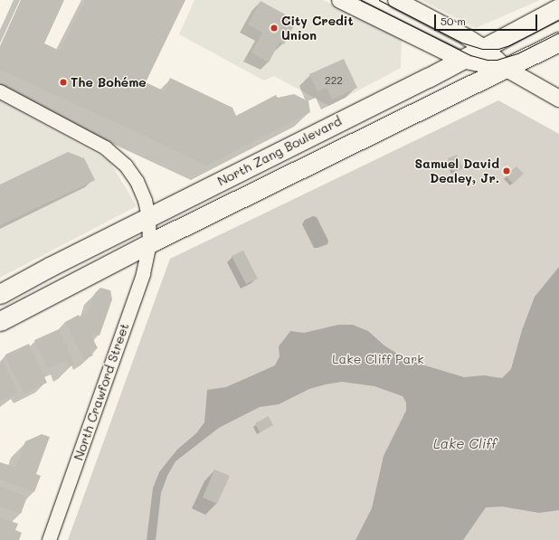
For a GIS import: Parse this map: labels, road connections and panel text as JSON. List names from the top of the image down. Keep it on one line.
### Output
{"streets":{"main road":["North Zang Boulevard"],"street":["North Crawford Street"]},"crossings":[["North Zang Boulevard","North Crawford Street"]],"water":["Lake Cliff"],"parks":["Lake Cliff Park"],"places":["City Credit Union","The Bohéme","Samuel David Dealey, Jr."],"house_numbers":["222"],"scale_bar":"50 m"}
